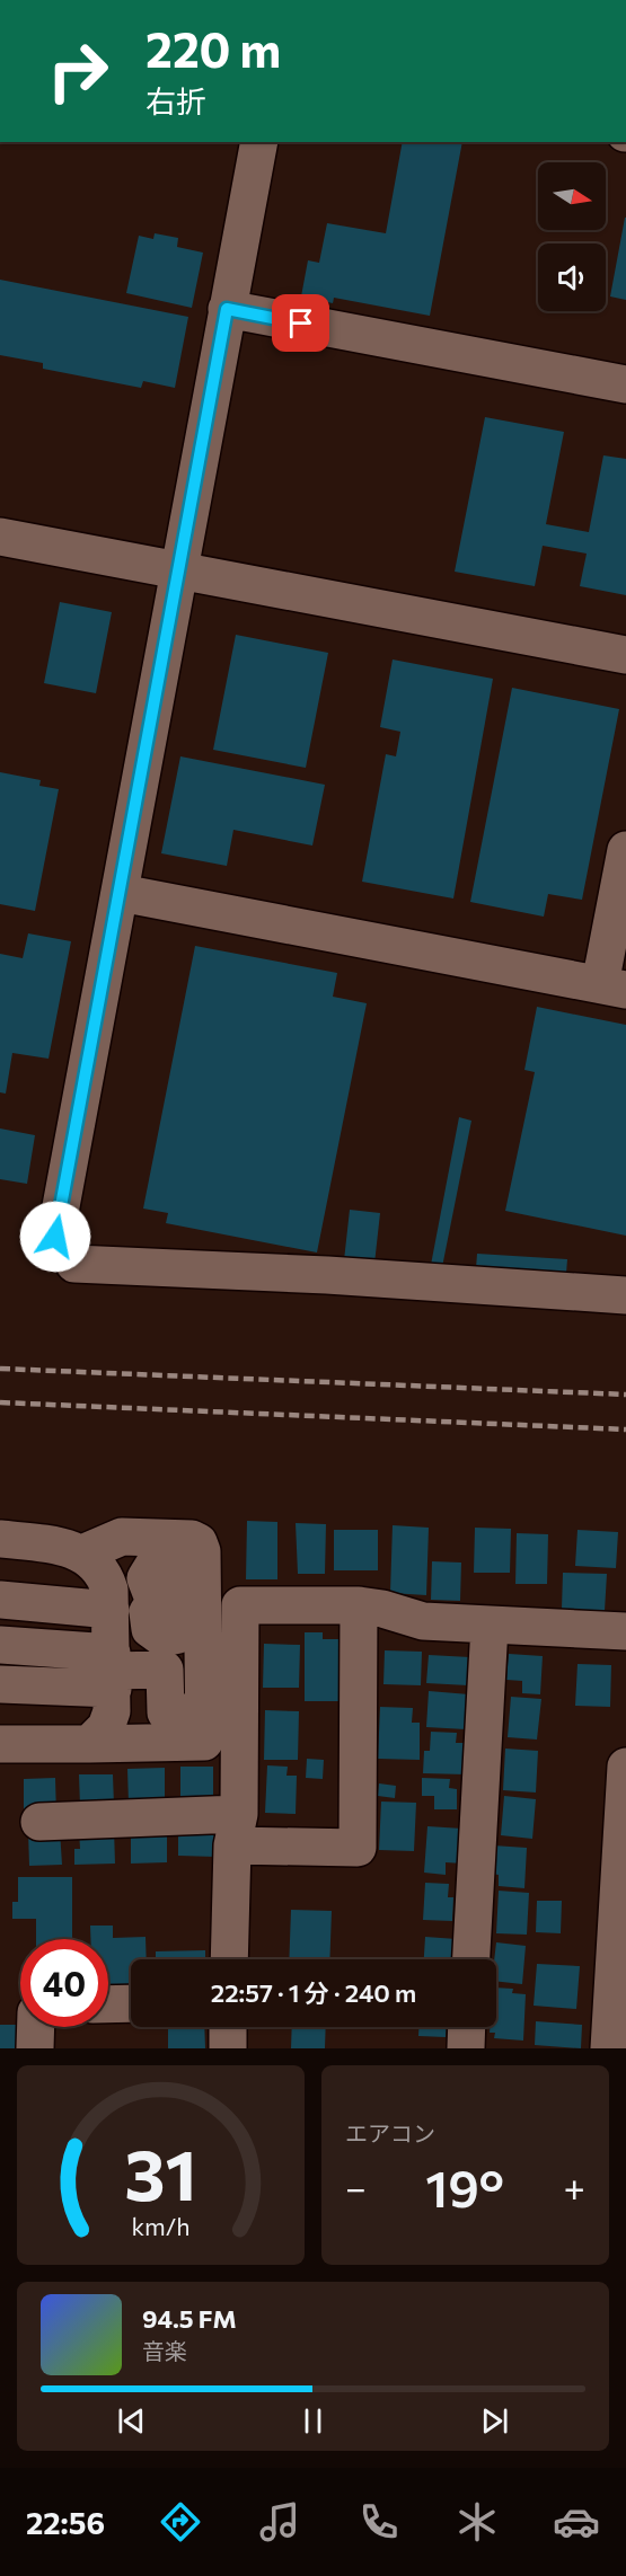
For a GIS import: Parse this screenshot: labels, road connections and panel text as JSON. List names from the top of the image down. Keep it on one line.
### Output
{"north":"right","page":{"turn":["220 m","右折"],"limit":"40","trip":"22:57 · 1 分 · 240 m","tile":"エアコン","heat":["−","19°","+"],"song":["94.5 FM","音楽"],"tabs":"22:56","gauge":["31","km/h"]}}
